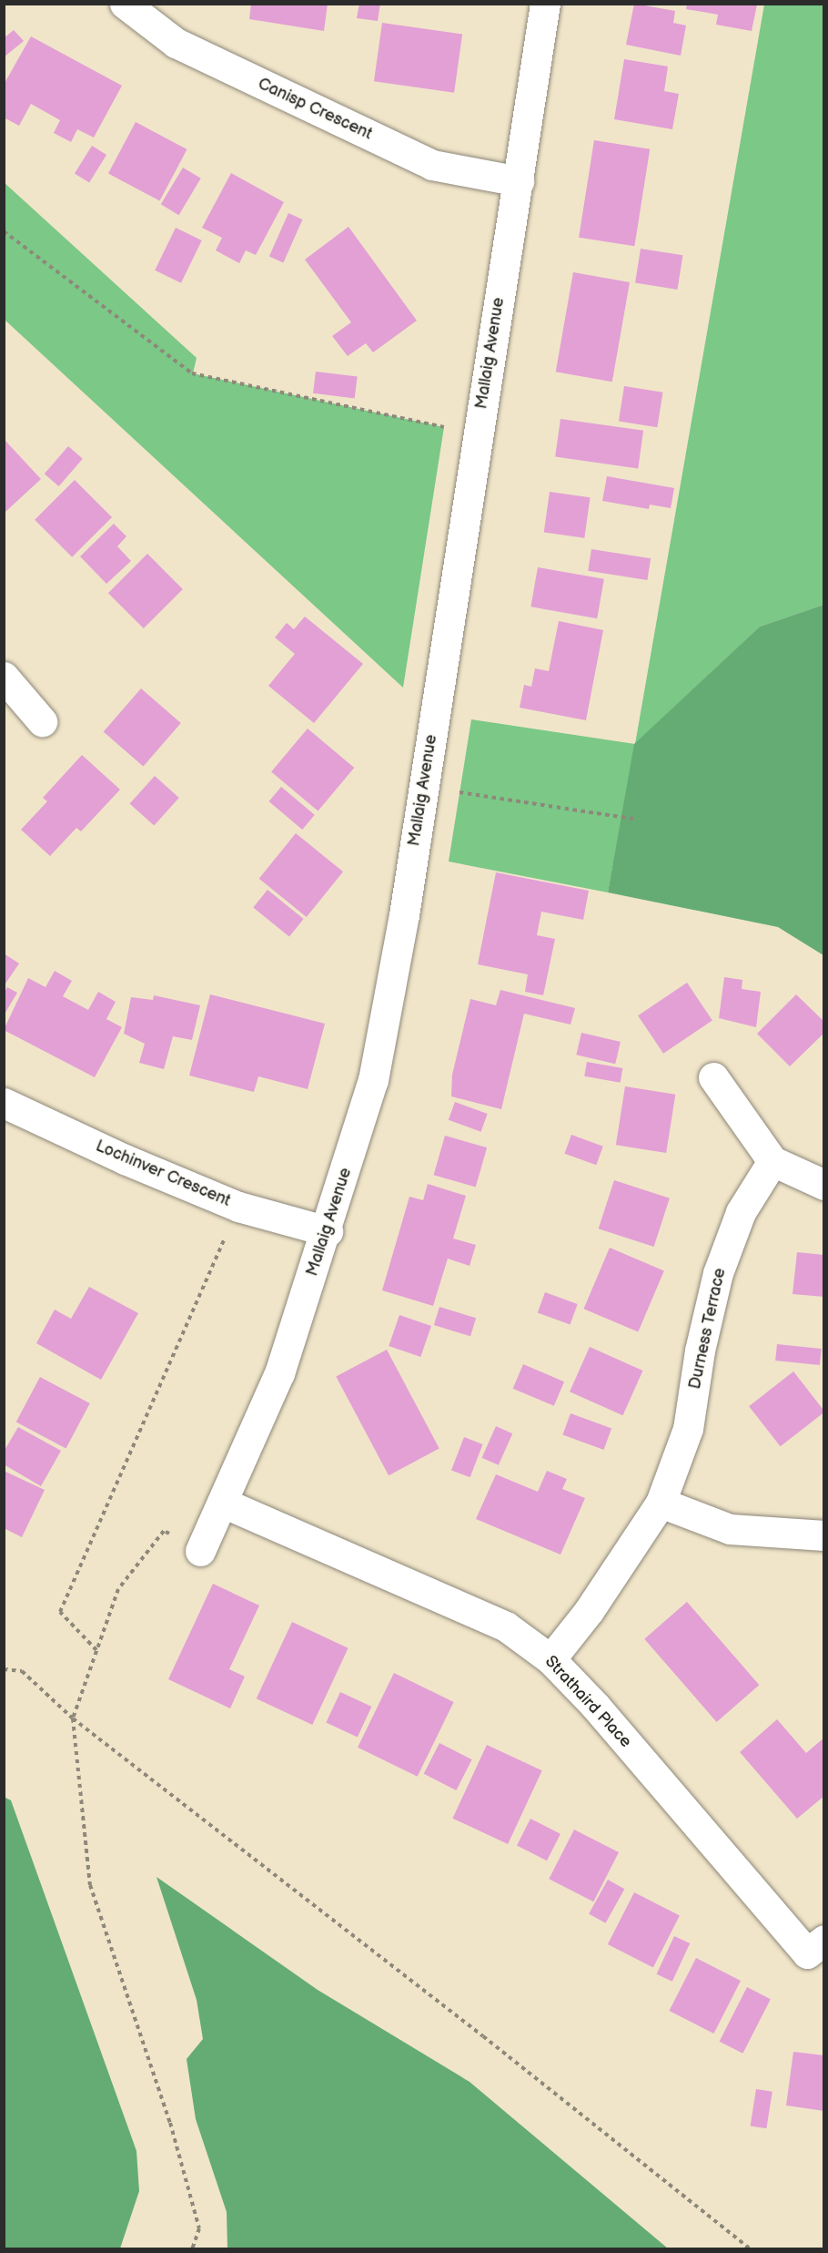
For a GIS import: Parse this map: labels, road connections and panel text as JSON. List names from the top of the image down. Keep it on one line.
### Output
{"streets":{"street":["Canisp Crescent","Mallaig Avenue","Lochinver Crescent","Durness Terrace","Strathaird Place"]},"crossings":[["Canisp Crescent","Mallaig Avenue"],["Mallaig Avenue","Lochinver Crescent"],["Mallaig Avenue","Strathaird Place"],["Durness Terrace","Strathaird Place"]]}
